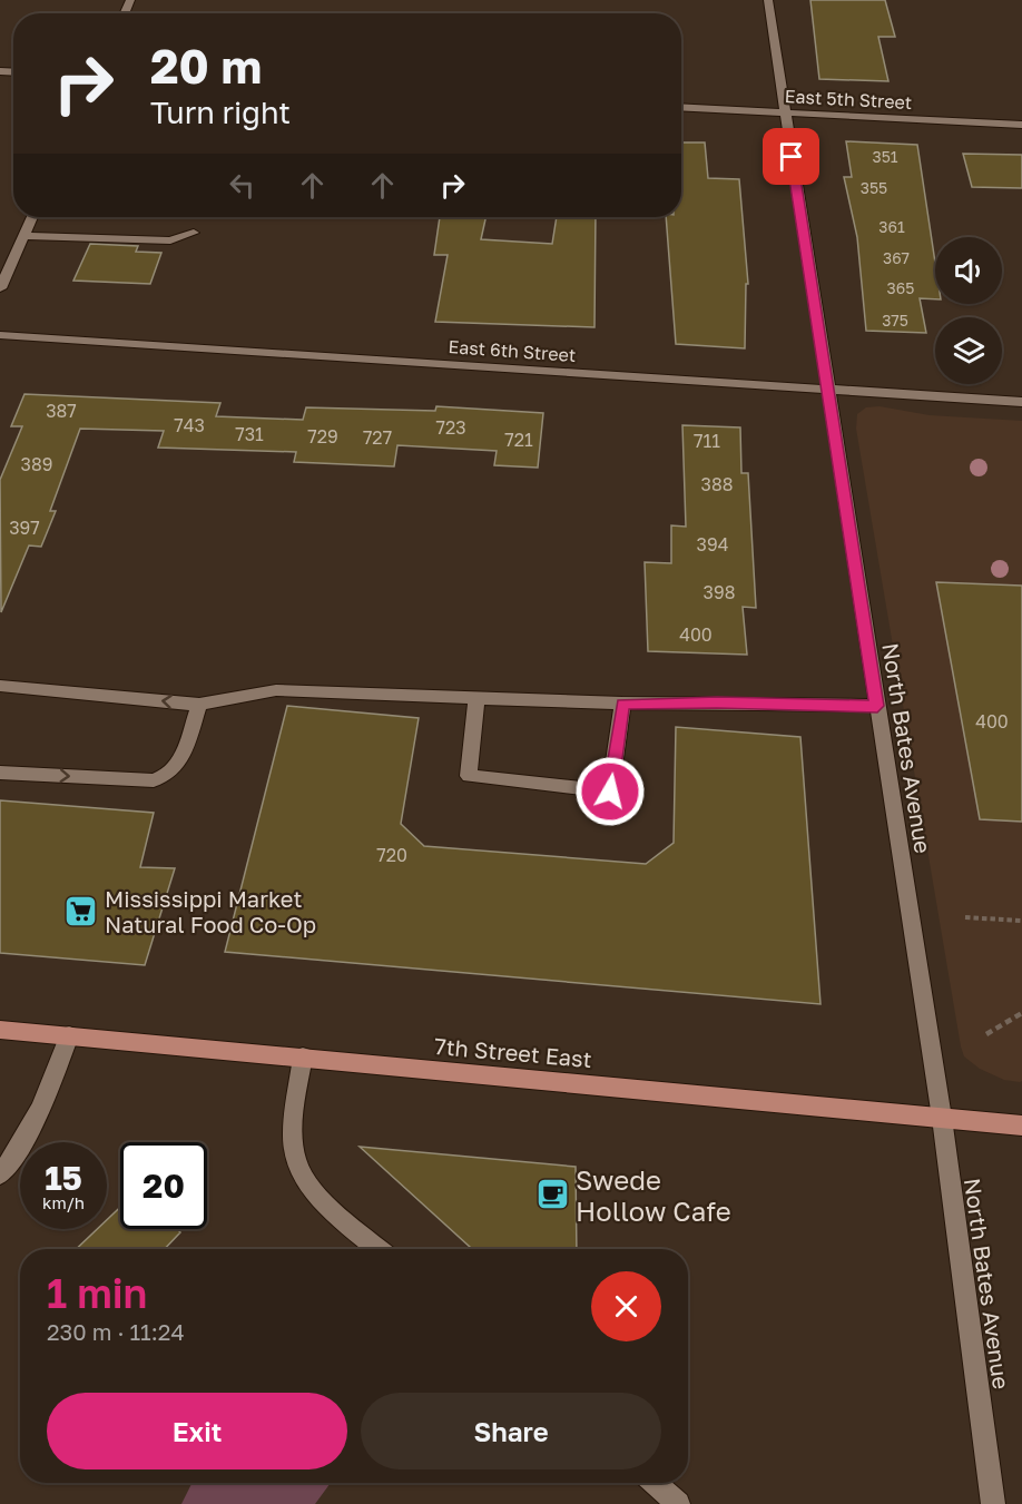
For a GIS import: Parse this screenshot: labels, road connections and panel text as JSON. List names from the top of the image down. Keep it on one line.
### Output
{"streets":{"main road":["7th Street East"],"street":["East 5th Street","East 6th Street","North Bates Avenue"]},"crossings":[["East 5th Street","North Bates Avenue"],["East 6th Street","North Bates Avenue"],["North Bates Avenue","7th Street East"]],"places":{"supermarket":["Mississippi Market Natural Food Co-Op"],"cafe":["Swede Hollow Cafe"]},"house_numbers":["351","355","361","367","365","375","387","743","723","731","729","727","721","711","389","388","397","394","398","400","400","720"],"page":{"turn":["20 m","Turn right"],"speed":"15 km/h","limit":"20","heading":["1 min","230 m · 11:24"],"buttons":["Exit","Share"]}}
